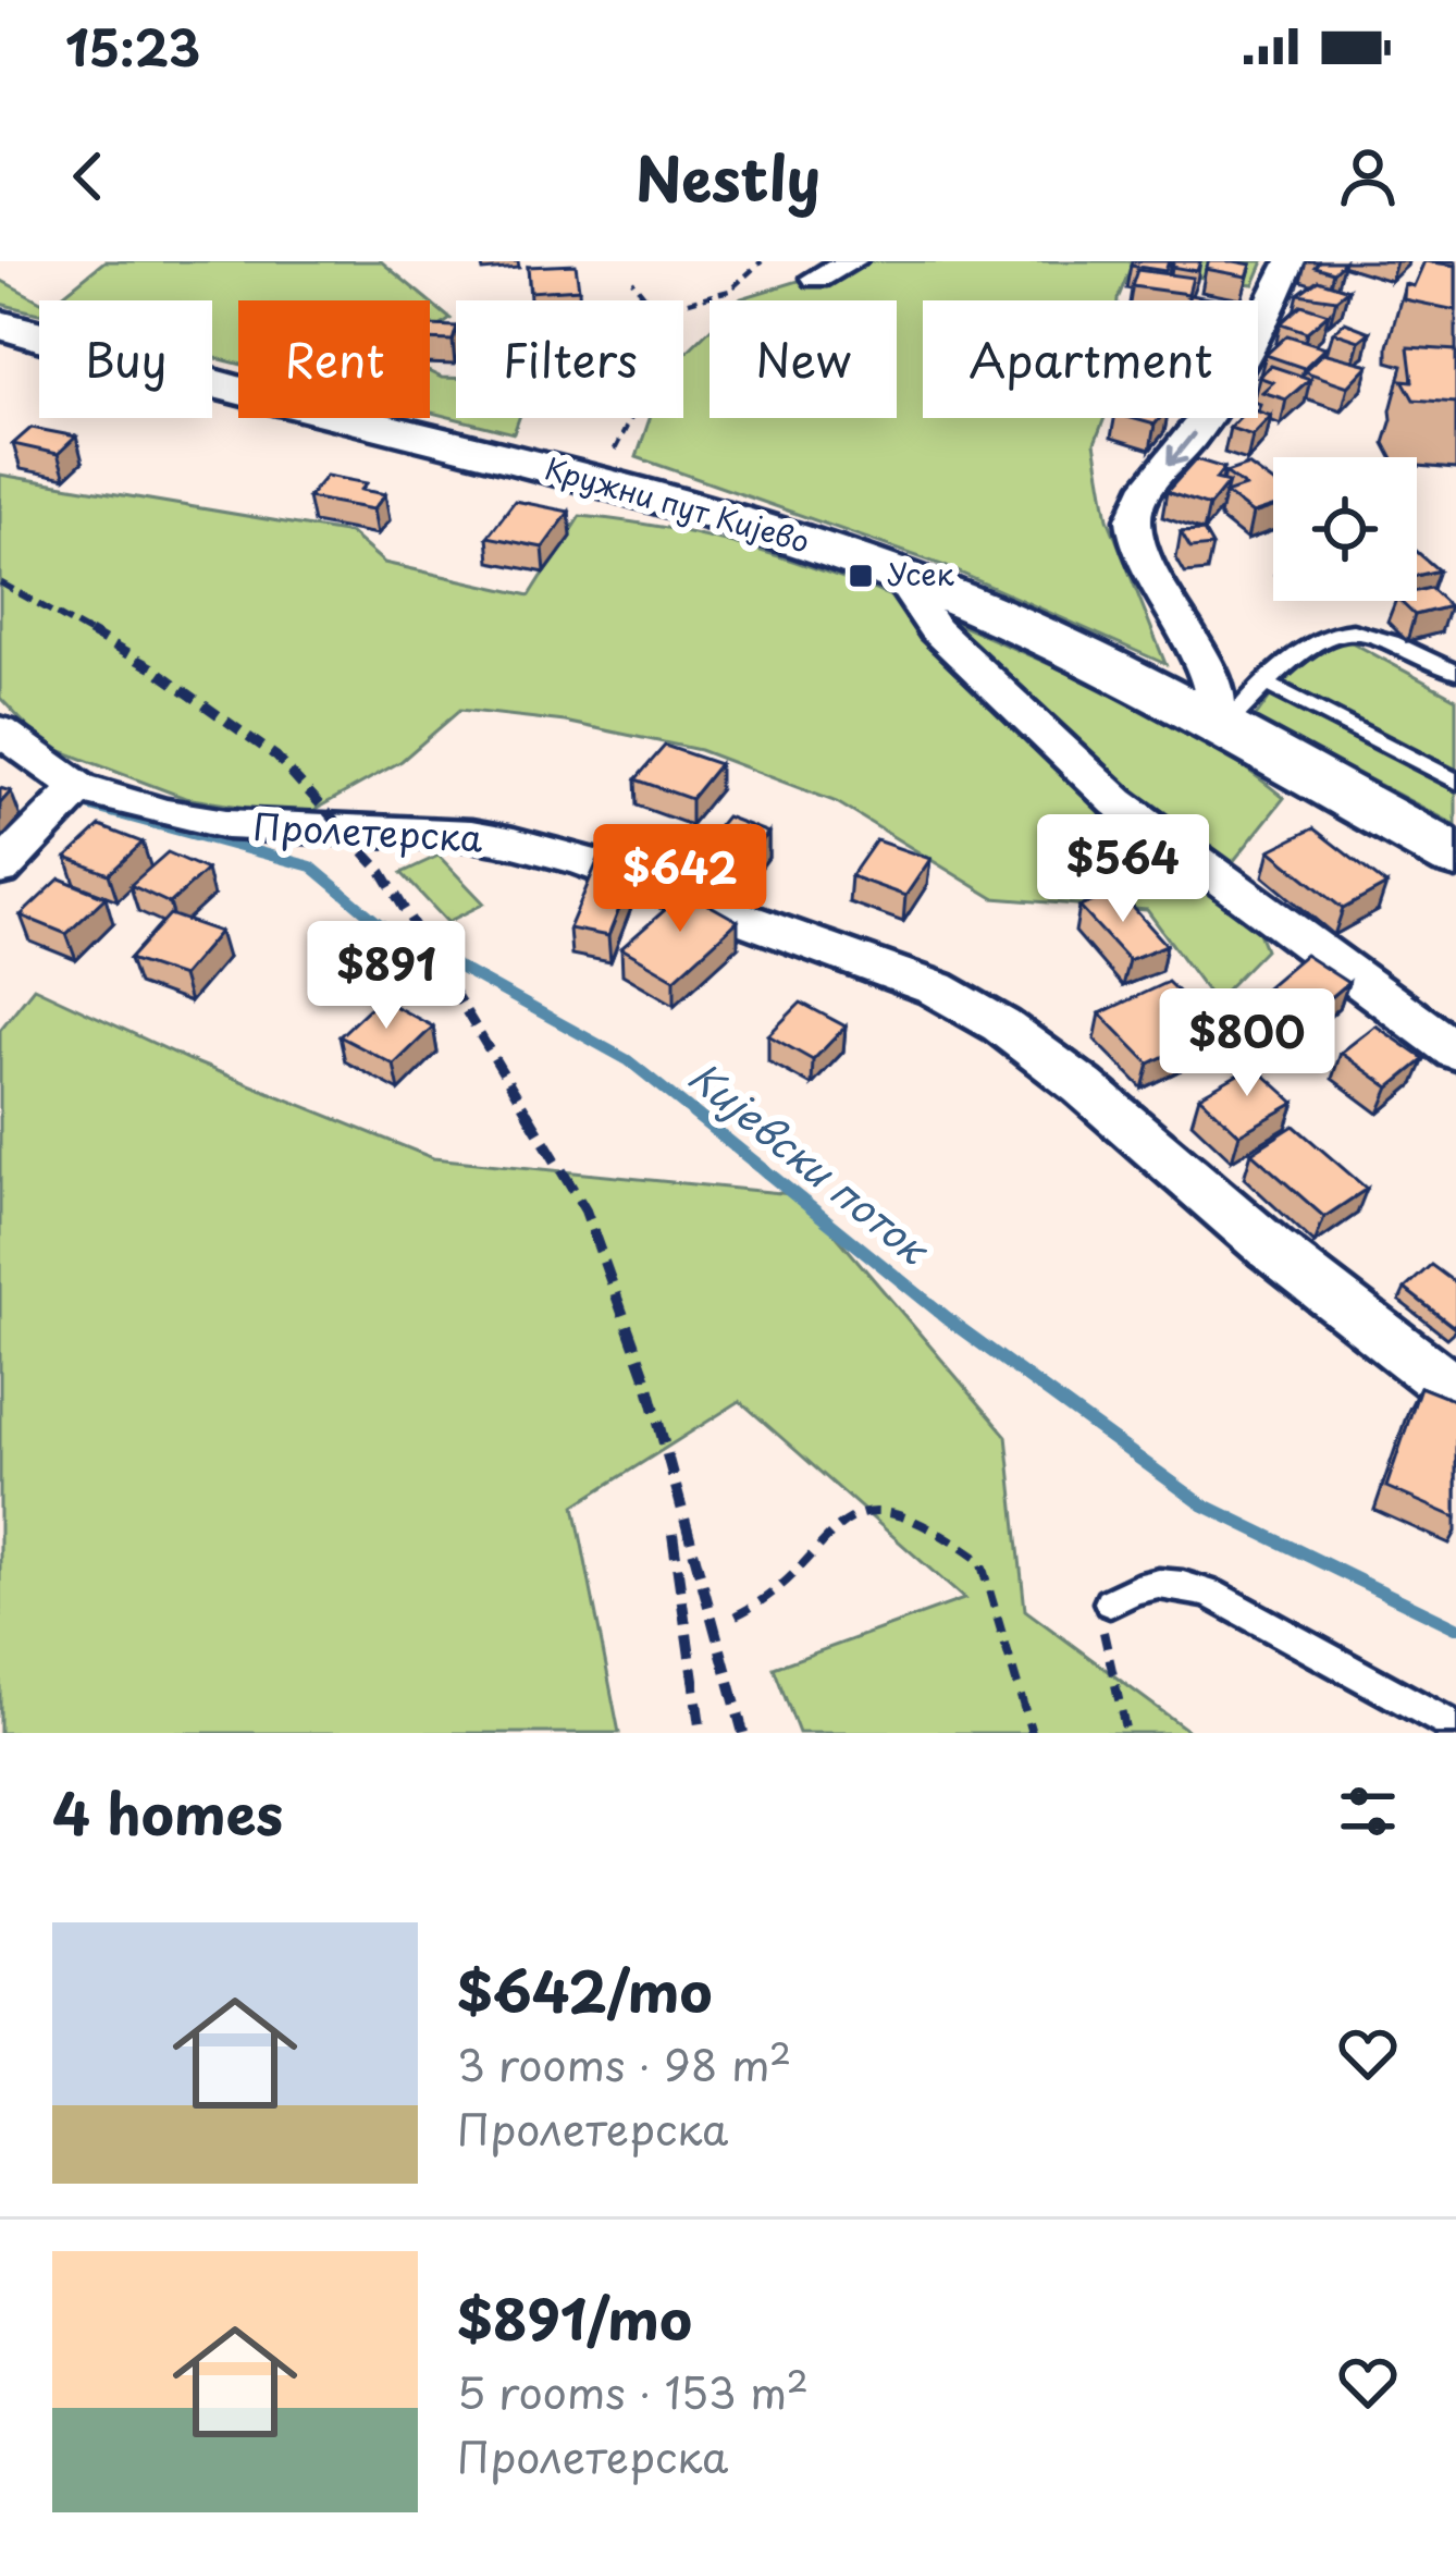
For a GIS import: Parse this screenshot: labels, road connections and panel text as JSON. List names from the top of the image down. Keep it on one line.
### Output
{"streets":{"main road":["Кружни пут Кијево"],"street":["Пролетерска"]},"water":["Кијевски поток"],"places":{"transit":["Усек"]},"page":{"status":"15:23","header":"Nestly","chip":["Buy","Rent","Filters","New","Apartment"],"price":["$564","$642","$891","$800"],"heading":"4 homes","list":[{"name":"$642/mo","note":"3 rooms · 98 m² · Пролетерска"},{"name":"$891/mo","note":"5 rooms · 153 m² · Пролетерска"}]}}
